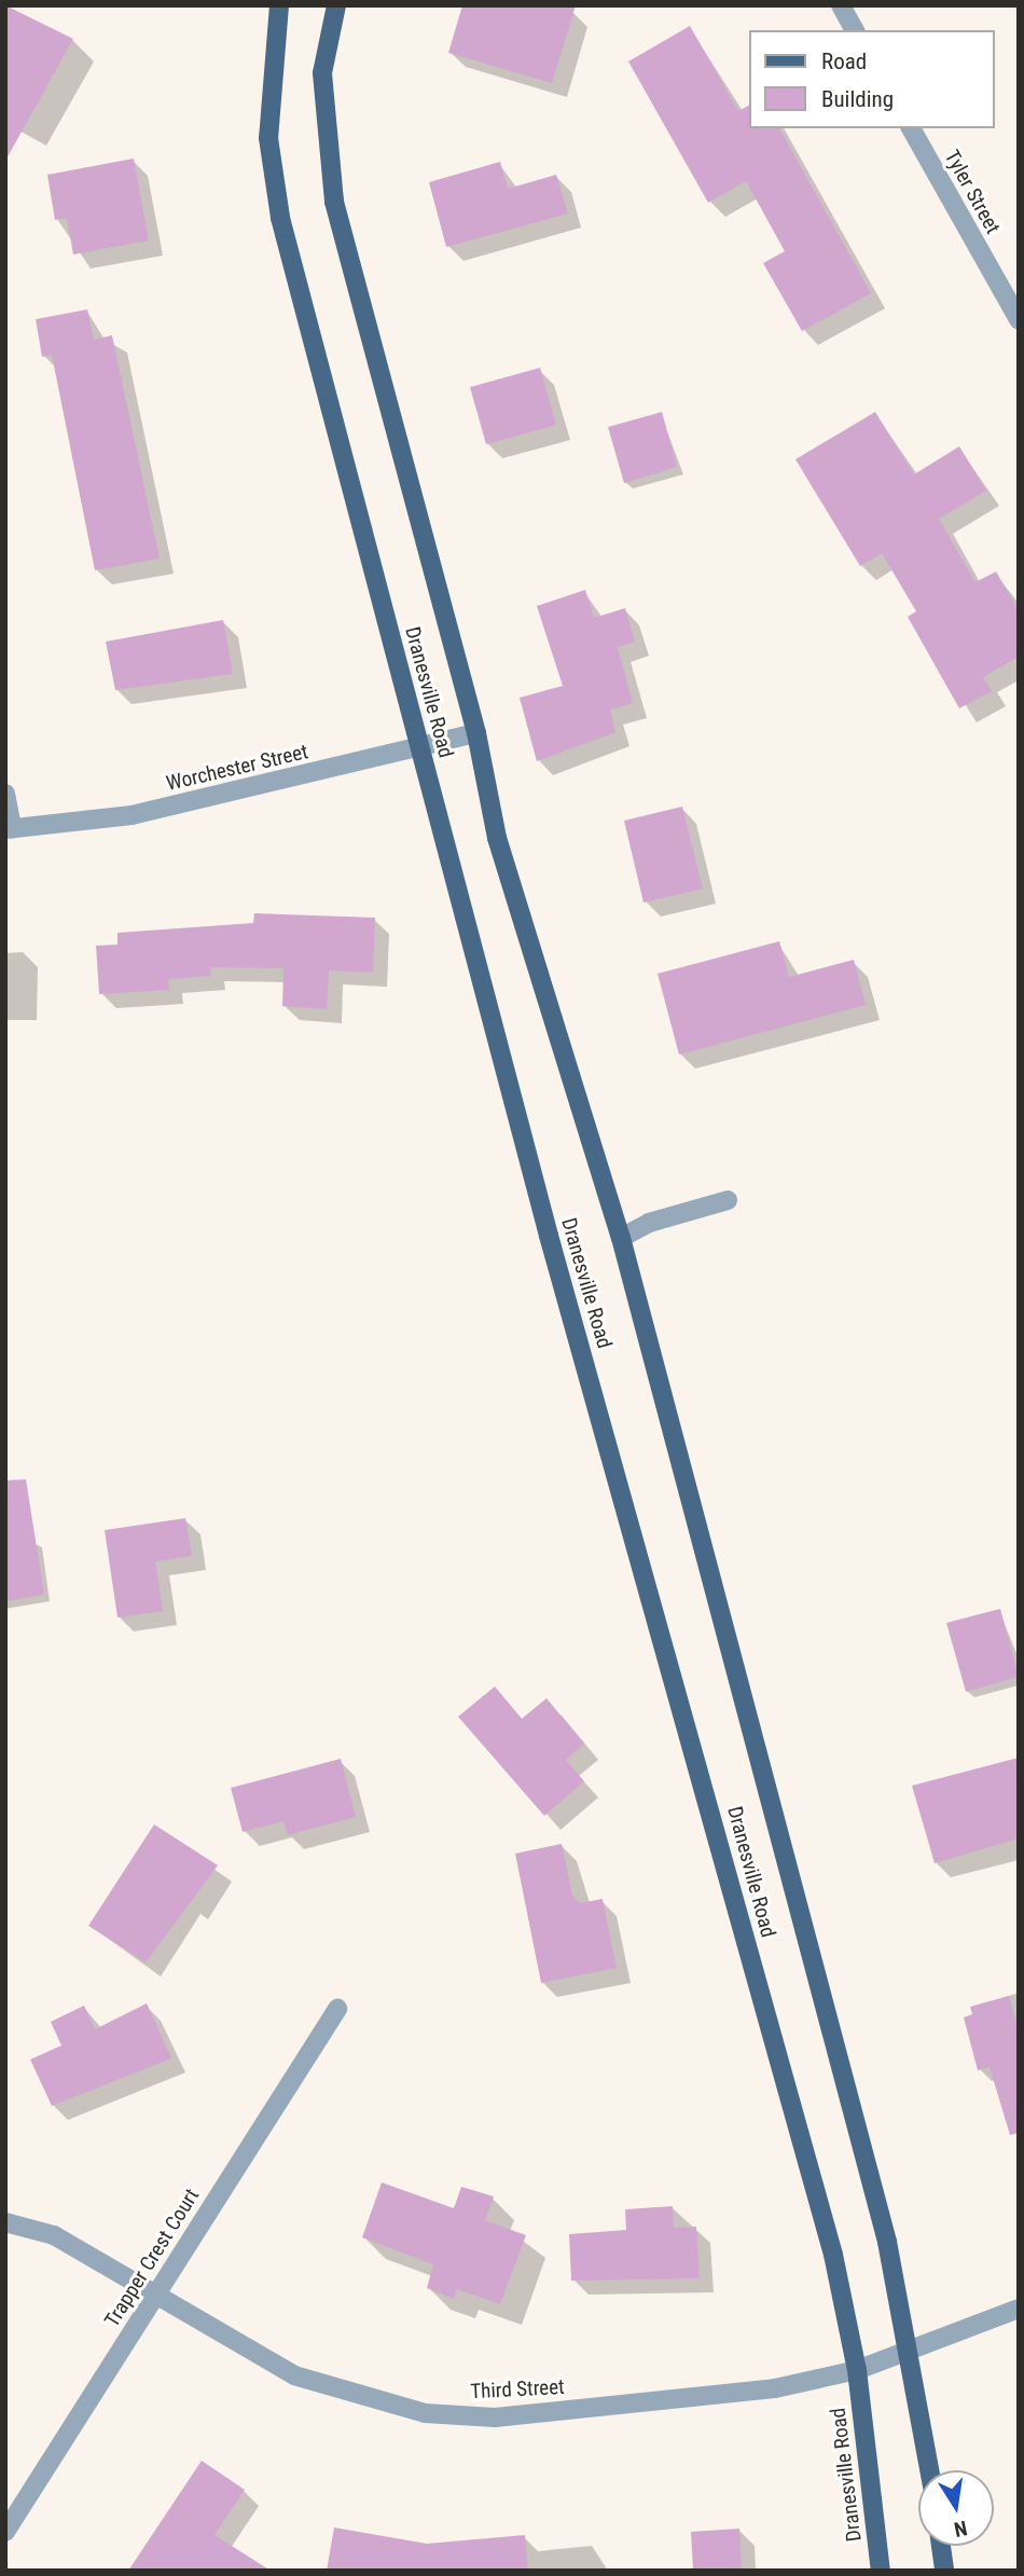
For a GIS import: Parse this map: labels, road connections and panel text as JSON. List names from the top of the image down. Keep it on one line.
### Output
{"streets":{"main road":["Dranesville Road"],"street":["Tyler Street","Worchester Street","Trapper Crest Court","Third Street"]},"crossings":[["Dranesville Road","Worchester Street"],["Dranesville Road","Third Street"],["Trapper Crest Court","Third Street"]],"legend":["Road","Building"],"north":"bottom"}
